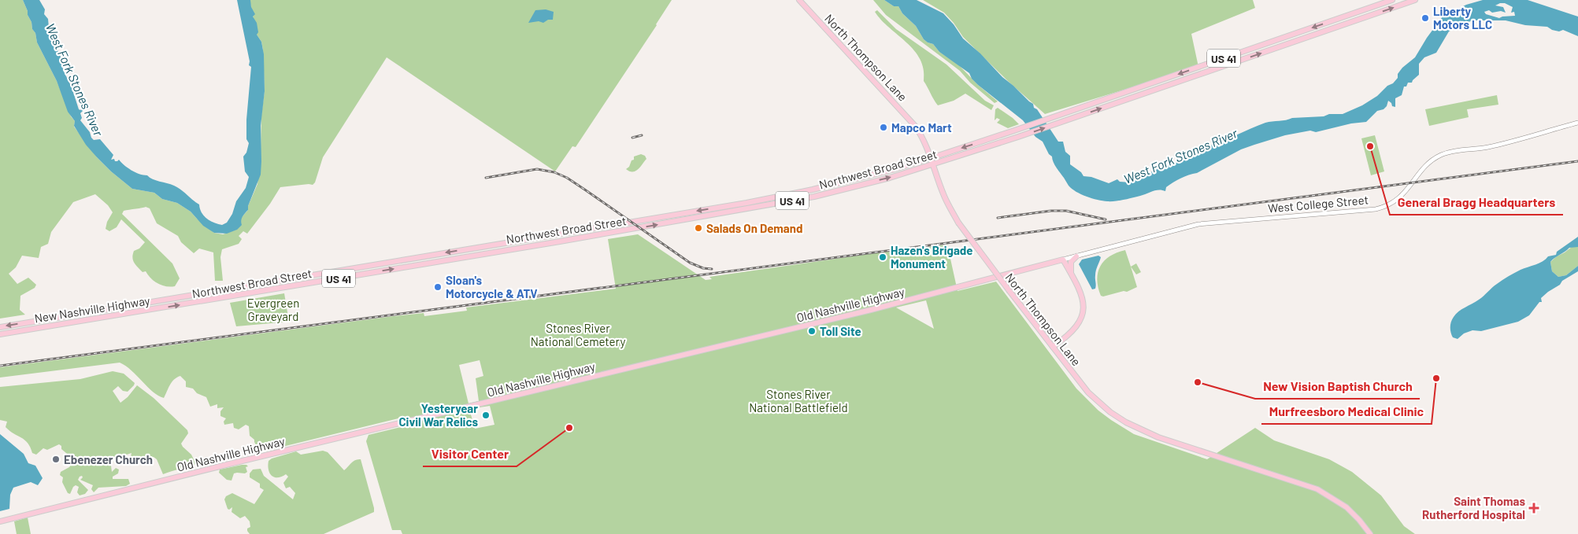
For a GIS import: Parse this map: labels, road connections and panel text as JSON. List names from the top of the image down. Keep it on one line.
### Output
{"streets":{"main road":["North Thompson Lane","US 41","Northwest Broad Street","Old Nashville Highway","New Nashville Highway"],"street":["West College Street"]},"crossings":[["North Thompson Lane","Northwest Broad Street"],["Northwest Broad Street","New Nashville Highway"],["West College Street","Old Nashville Highway"]],"water":["West Fork Stones River"],"parks":["Evergreen Graveyard","Stones River National Cemetery","Stones River National Battlefield"],"places":{"other":["Liberty Motors LLC","Mapco Mart","General Bragg Headquarters","Salads On Demand","Hazen's Brigade Monument","Sloan's Motorcycle & ATV","Toll Site","Murfreesboro Medical Clinic","New Vision Baptish Church","Yesteryear Civil War Relics","Visitor Center","Ebenezer Church"],"health":["Saint Thomas Rutherford Hospital"]}}
